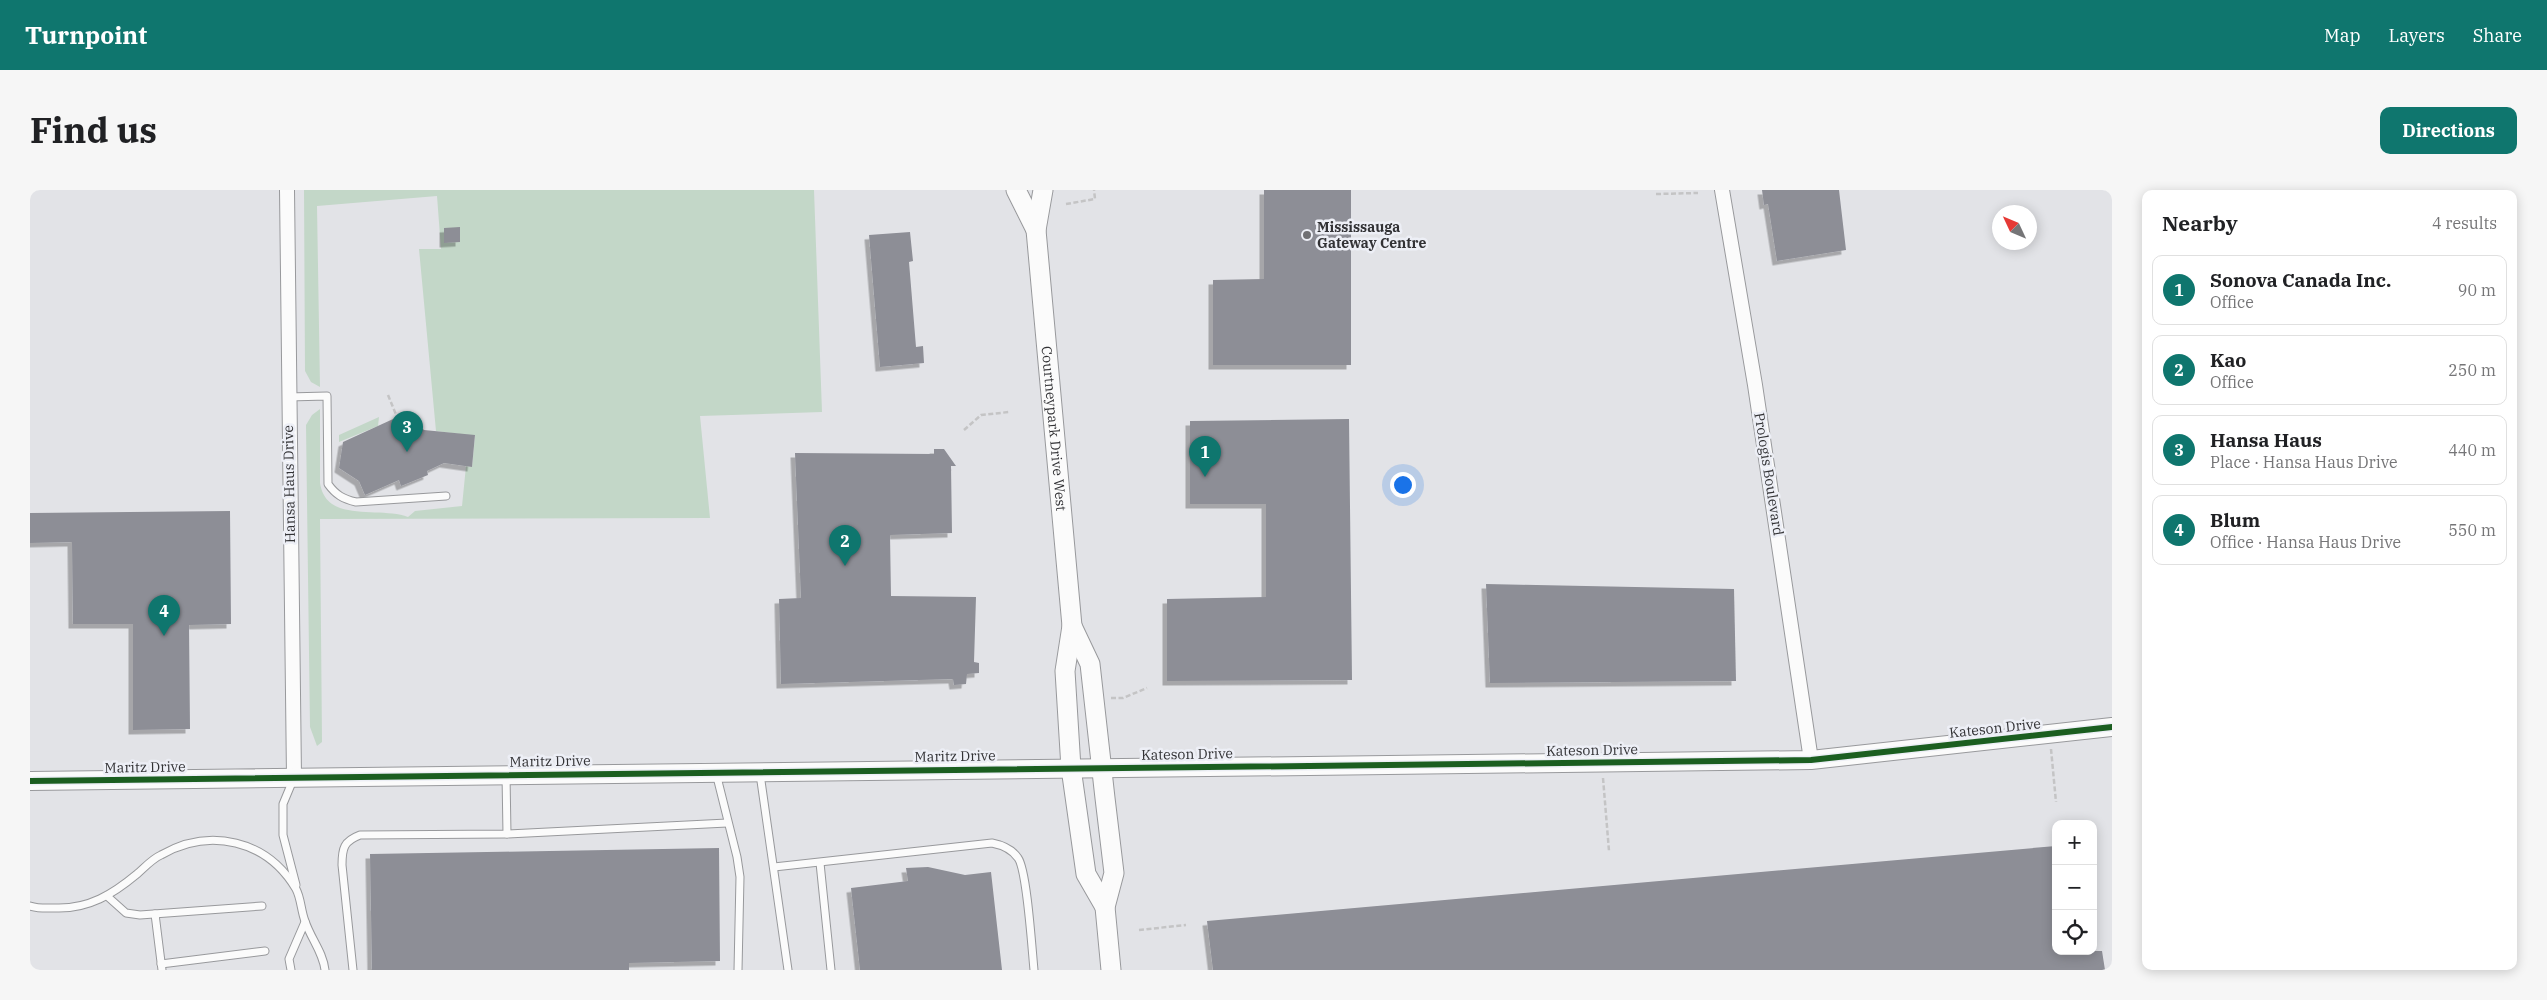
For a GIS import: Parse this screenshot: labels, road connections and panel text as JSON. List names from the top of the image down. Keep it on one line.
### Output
{"streets":{"main road":["Courtneypark Drive West"],"street":["Prologis Boulevard","Hansa Haus Drive","Kateson Drive","Maritz Drive"]},"crossings":[["Courtneypark Drive West","Kateson Drive"],["Courtneypark Drive West","Maritz Drive"],["Prologis Boulevard","Kateson Drive"],["Hansa Haus Drive","Maritz Drive"],["Kateson Drive","Maritz Drive"]],"places":["Mississauga Gateway Centre"],"north":"top left","page":{"header":"Turnpoint","nav":["Map","Layers","Share"],"title":"Find us","buttons":"Directions","heading":["Nearby","4 results"],"list":[{"mark":"1","name":"Sonova Canada Inc.","note":"Office","value":"90 m"},{"mark":"2","name":"Kao","note":"Office","value":"250 m"},{"mark":"3","name":"Hansa Haus","note":"Place · Hansa Haus Drive","value":"440 m"},{"mark":"4","name":"Blum","note":"Office · Hansa Haus Drive","value":"550 m"}],"pins":["3","1","2","4"],"map_buttons":["+","−"]}}
